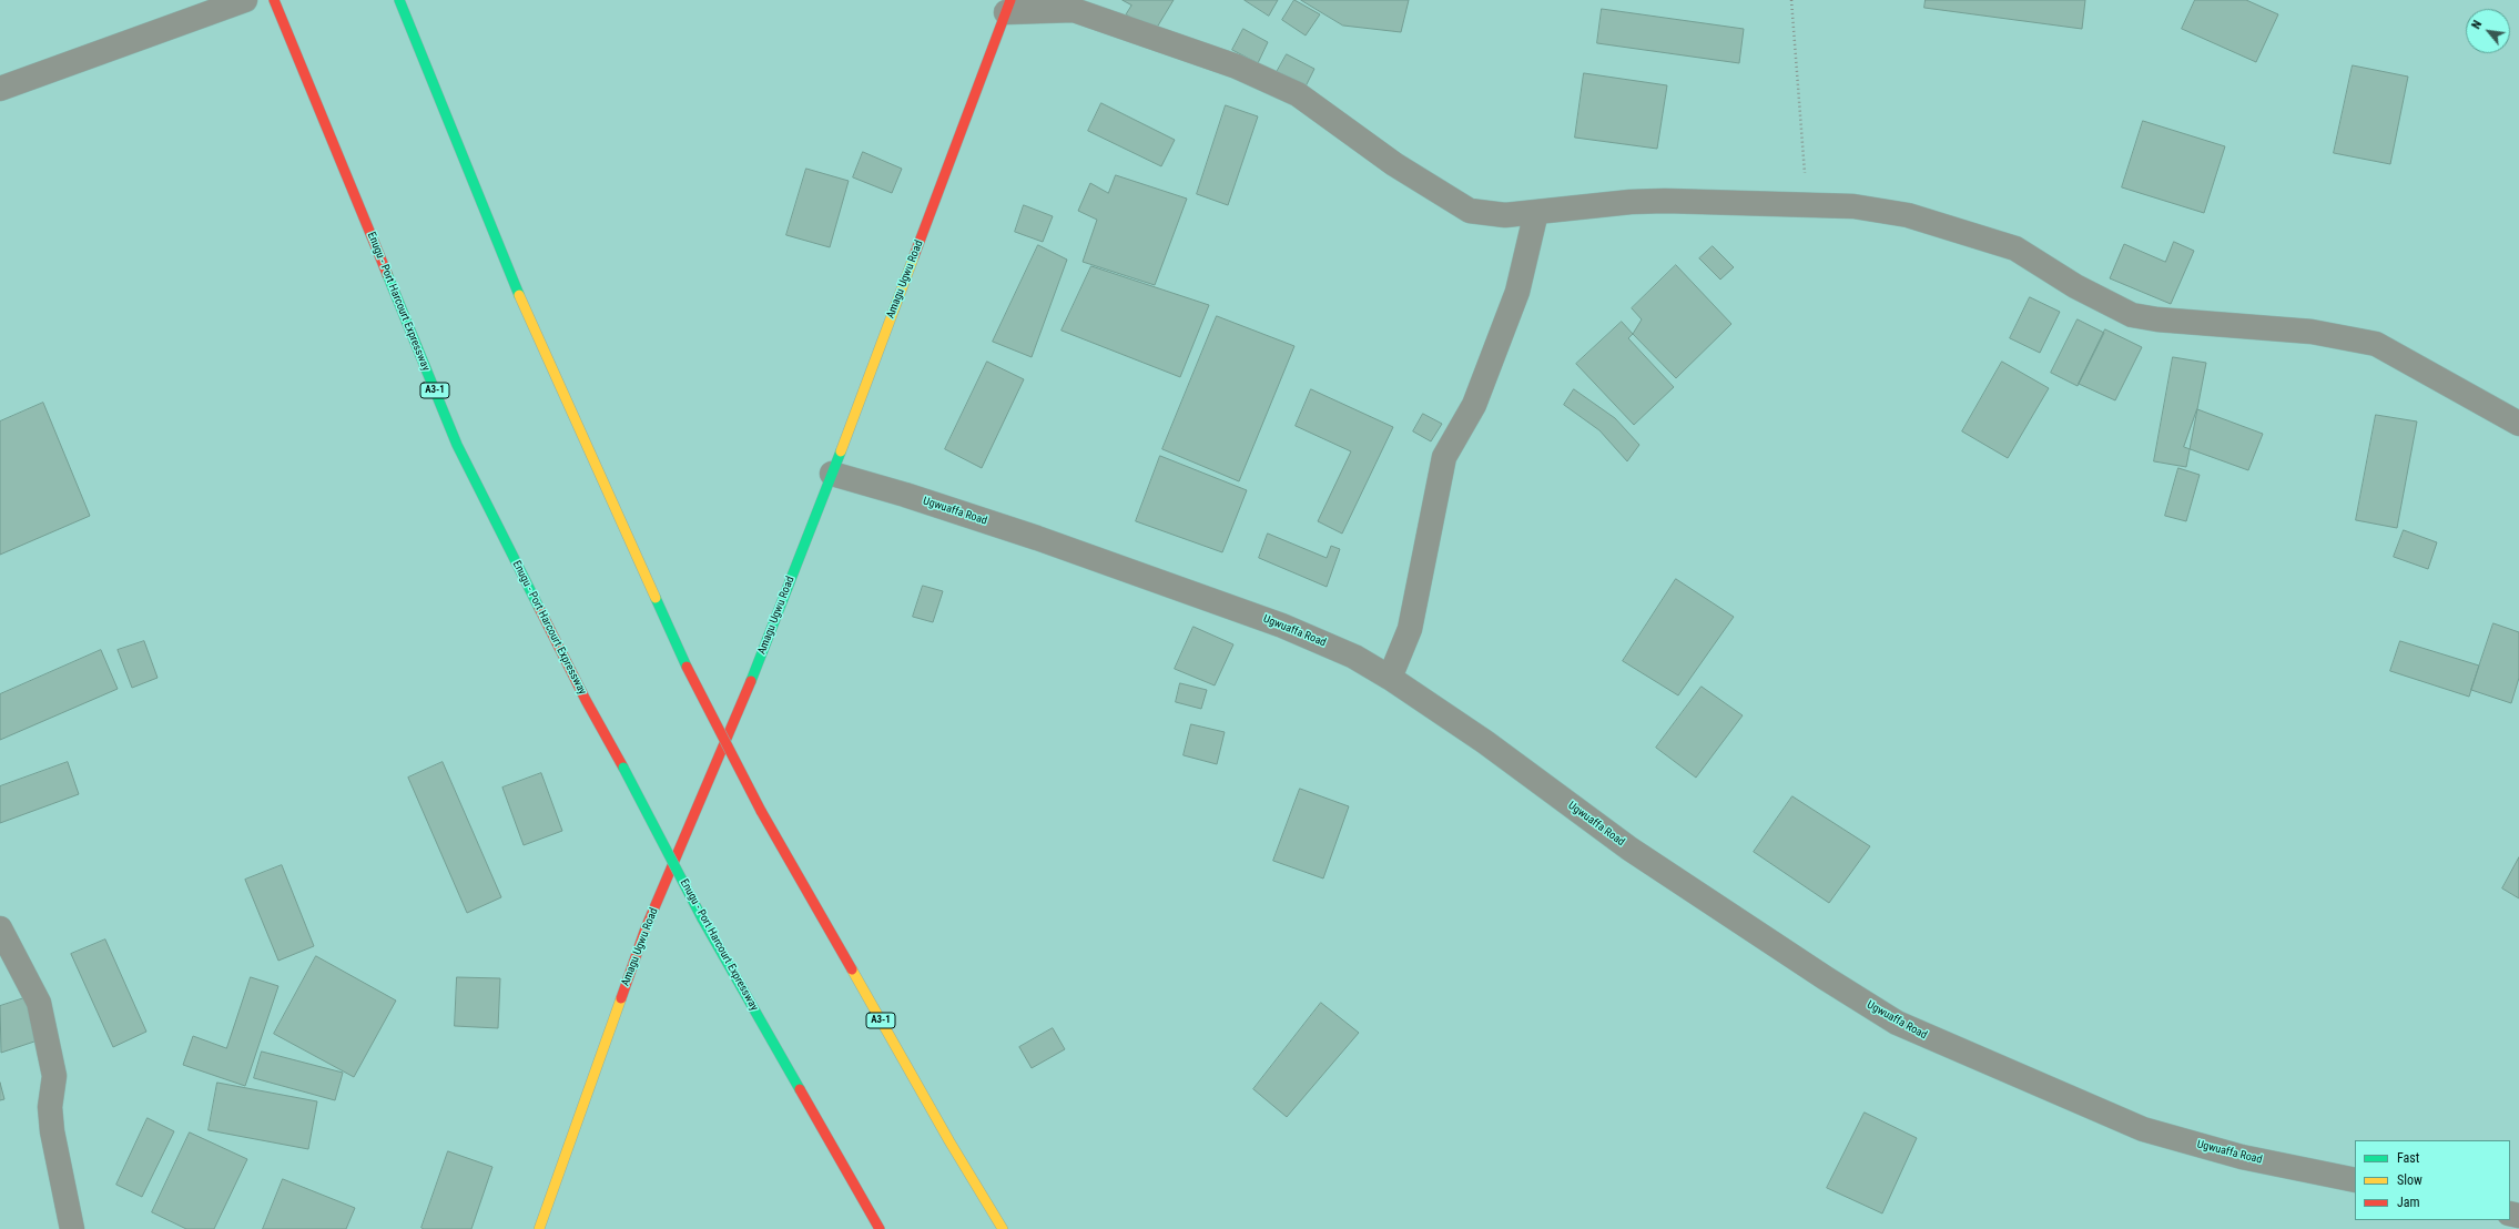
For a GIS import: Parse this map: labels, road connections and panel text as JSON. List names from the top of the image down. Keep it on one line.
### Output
{"streets":{"main road":["Amagu Ugwu Road","Enugu - Port Harcourt Expressway","A3-1"],"street":["Ugwuaffa Road"]},"crossings":[["Amagu Ugwu Road","Ugwuaffa Road"]],"legend":["Fast","Slow","Jam"],"north":"top left"}
